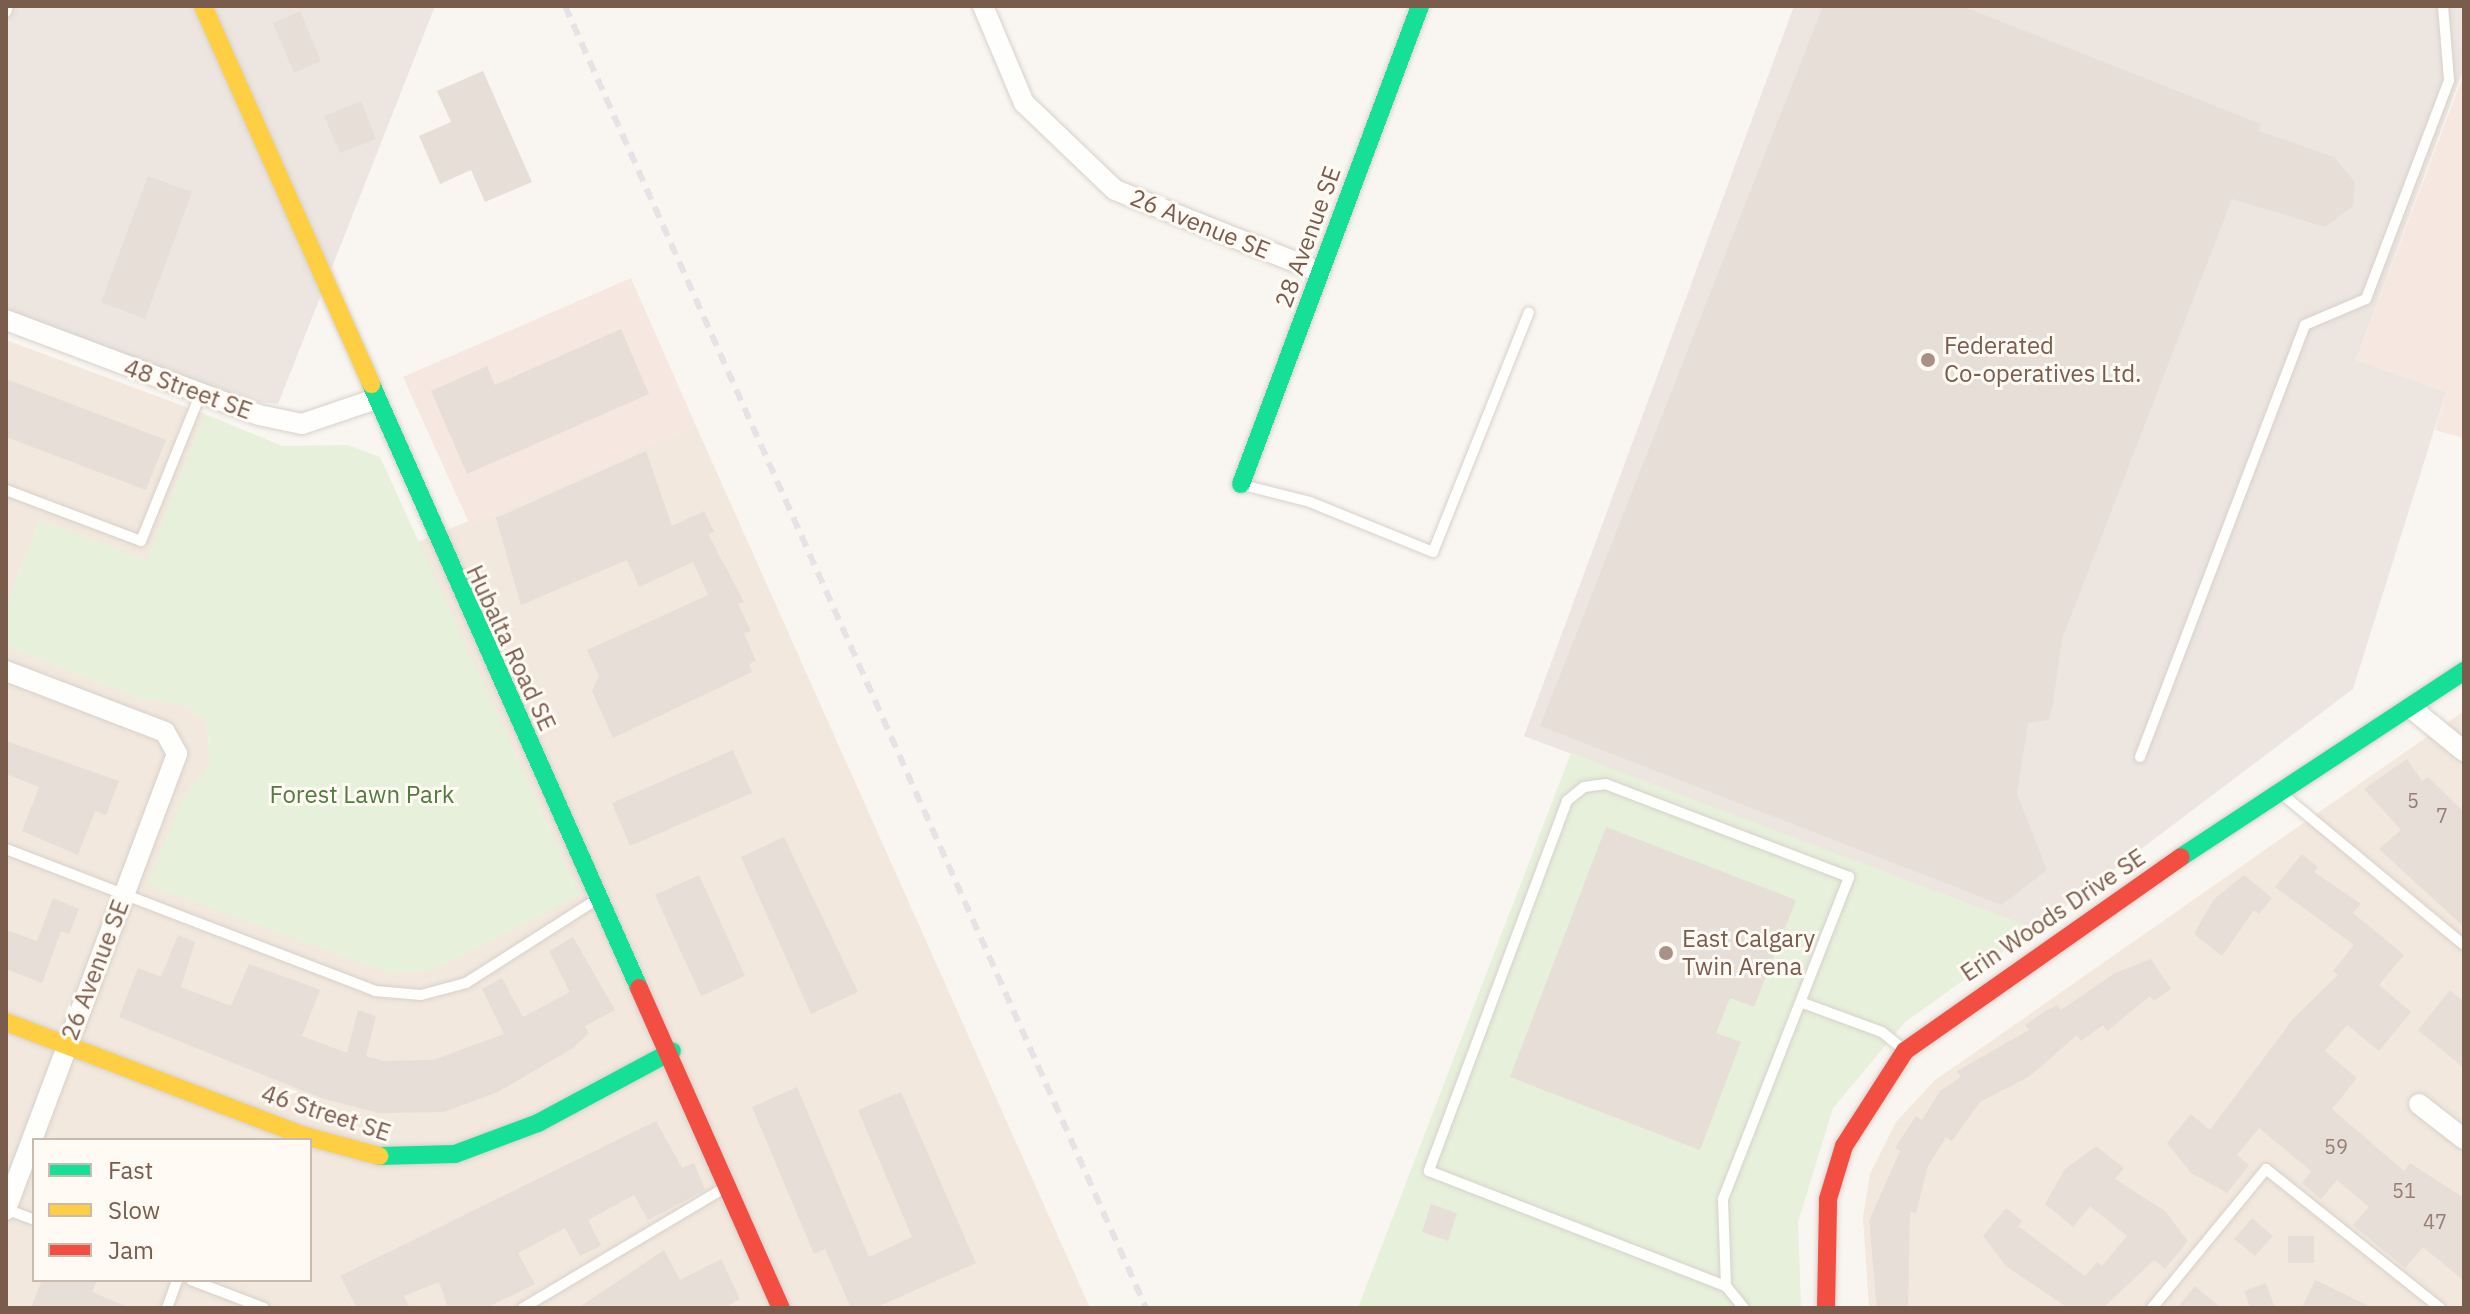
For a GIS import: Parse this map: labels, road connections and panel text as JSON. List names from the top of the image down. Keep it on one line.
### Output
{"streets":{"street":["26 Avenue SE","28 Avenue SE","48 Street SE","Hubalta Road SE","Erin Woods Drive SE","46 Street SE"]},"crossings":[["26 Avenue SE","28 Avenue SE"],["26 Avenue SE","46 Street SE"],["48 Street SE","Hubalta Road SE"],["Hubalta Road SE","46 Street SE"]],"parks":["Forest Lawn Park"],"places":["Federated Co-operatives Ltd.","East Calgary Twin Arena"],"house_numbers":["5","7","59","51","47"],"legend":["Fast","Slow","Jam"]}
